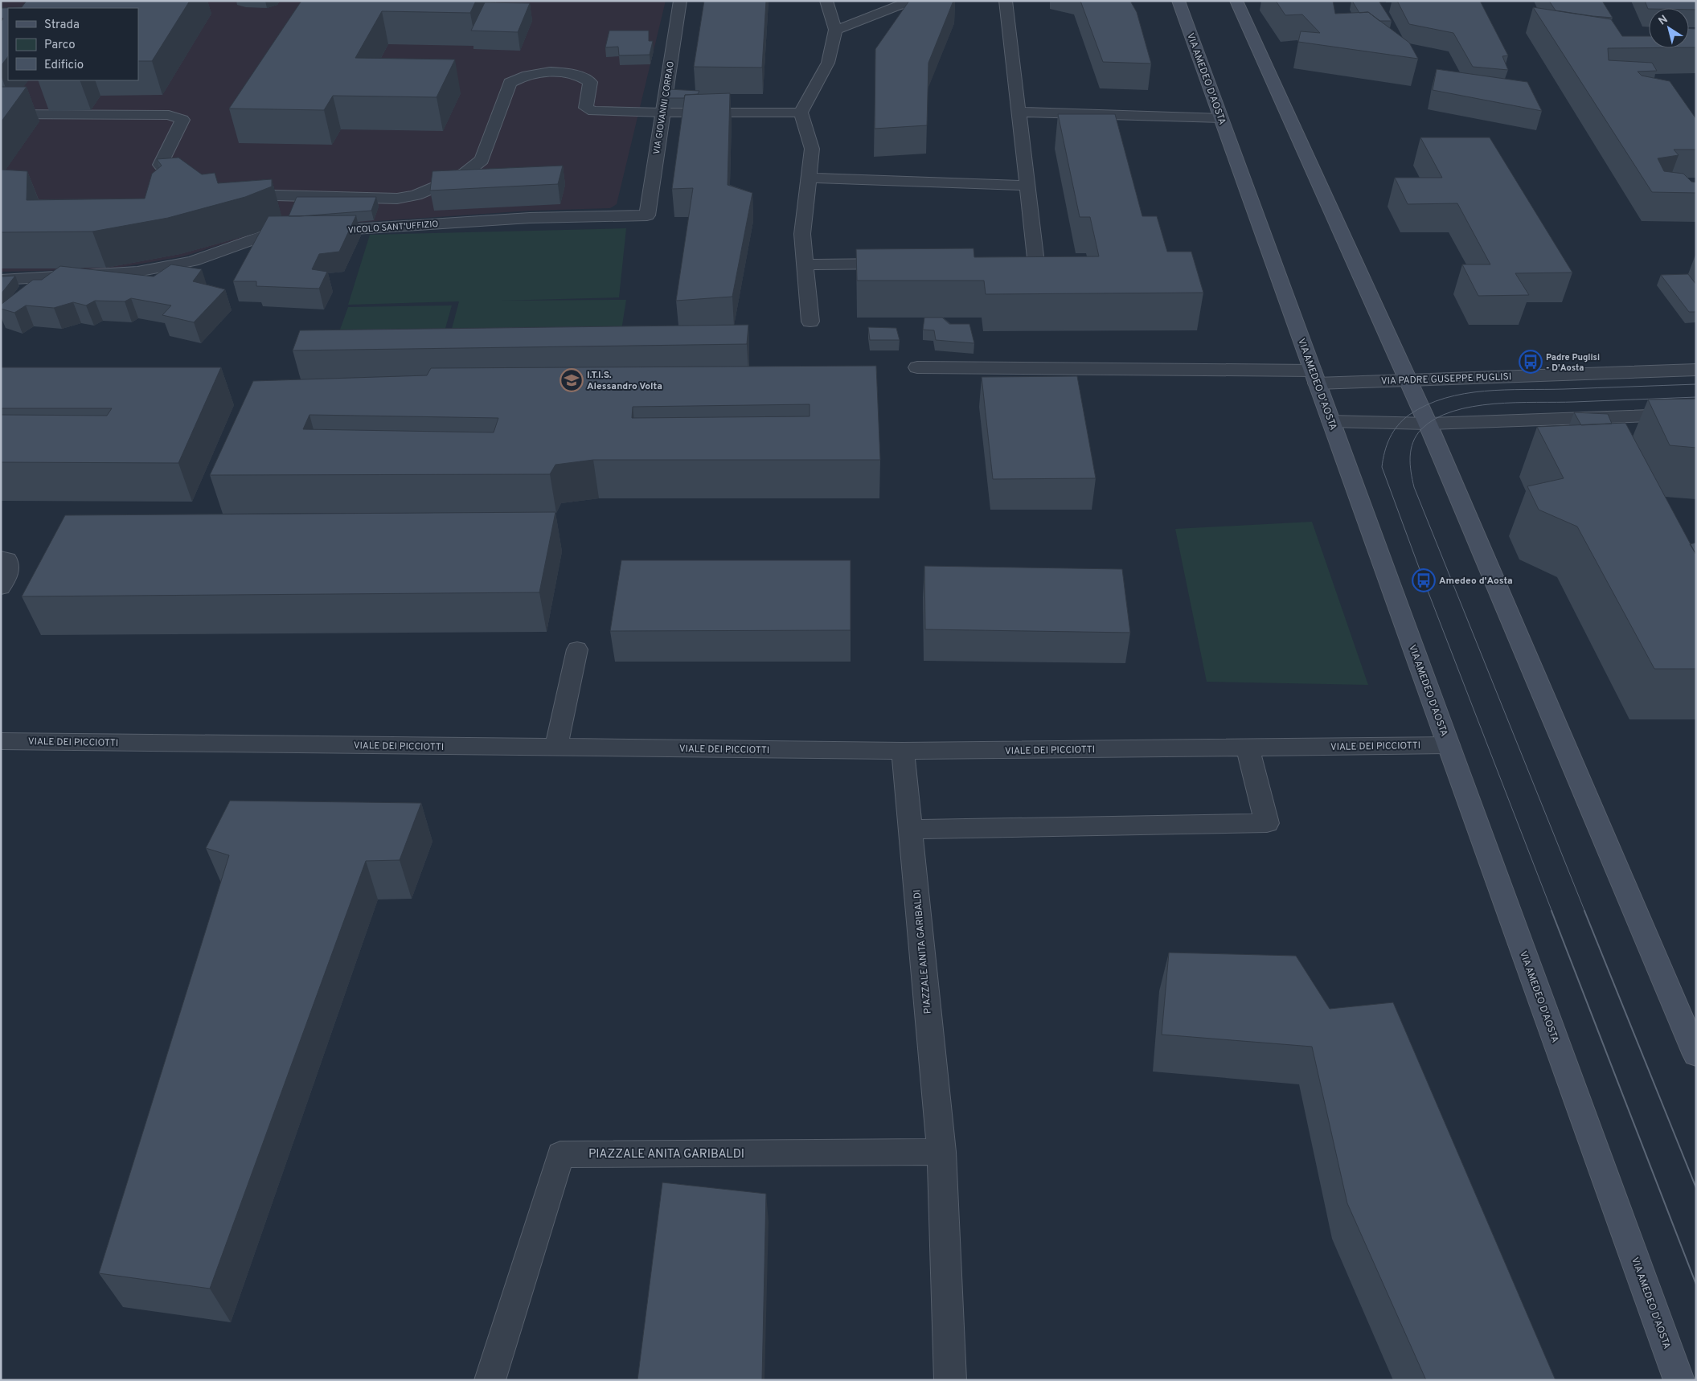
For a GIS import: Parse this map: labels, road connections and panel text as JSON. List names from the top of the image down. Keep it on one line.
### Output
{"streets":{"street":["VIA AMEDEO D'AOSTA","VIA GIOVANNI CORRAO","VICOLO SANT'UFFIZIO","VIA PADRE GUSEPPE PUGLISI","VIALE DEI PICCIOTTI","PIAZZALE ANITA GARIBALDI"]},"crossings":[["VIA AMEDEO D'AOSTA","VIA PADRE GUSEPPE PUGLISI"],["VIA AMEDEO D'AOSTA","VIALE DEI PICCIOTTI"],["VIA GIOVANNI CORRAO","VICOLO SANT'UFFIZIO"],["VIALE DEI PICCIOTTI","PIAZZALE ANITA GARIBALDI"]],"places":{"bus stop":["Padre Puglisi - D'Aosta","Amedeo d'Aosta"],"school or university":["I.T.I.S. Alessandro Volta"]},"legend":["Strada","Parco","Edificio"],"north":"top left"}
